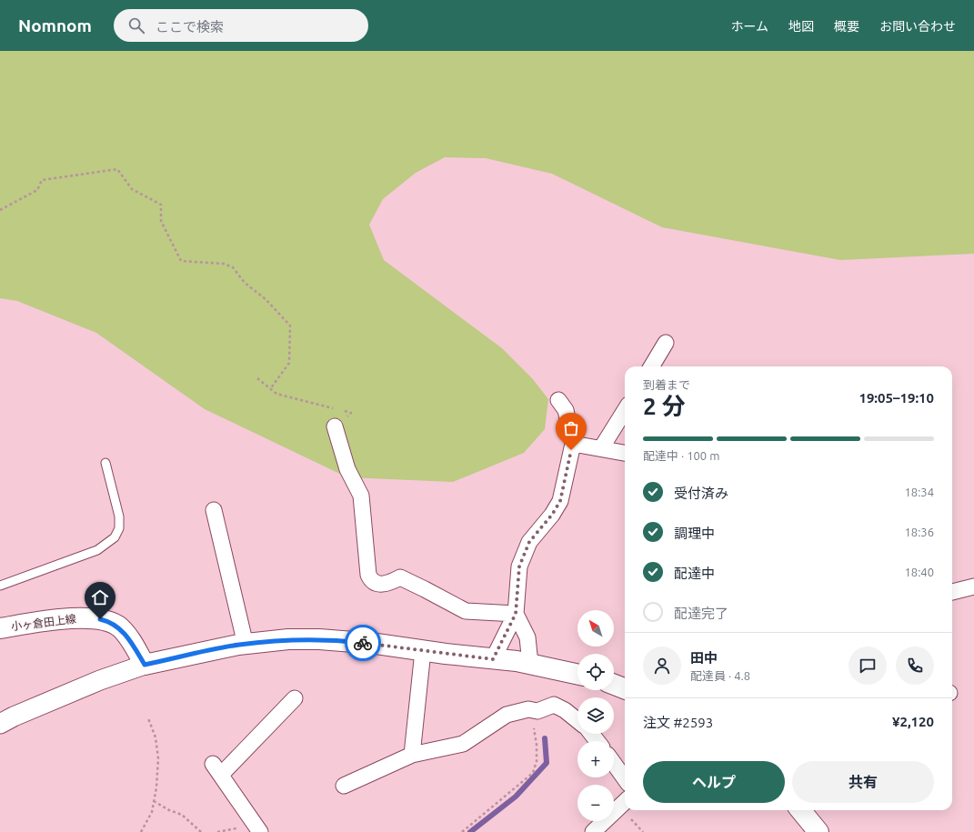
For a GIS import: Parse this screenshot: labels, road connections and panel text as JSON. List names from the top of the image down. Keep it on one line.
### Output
{"streets":{"main road":["小ヶ倉田上線"]},"north":"top left","page":{"header":"Nomnom","search":"ここで検索","nav":["ホーム","地図","概要","お問い合わせ"],"heading":["2 分","到着まで","19:05–19:10"],"panel":["田中","配達員 · 4.8","注文 #2593","¥2,120"],"bar":"配達中 · 100 m","list":[["受付済み","18:34"],["調理中","18:36"],["配達中","18:40"],"配達完了"],"map_buttons":["+","−"],"buttons":["ヘルプ","共有"]}}
